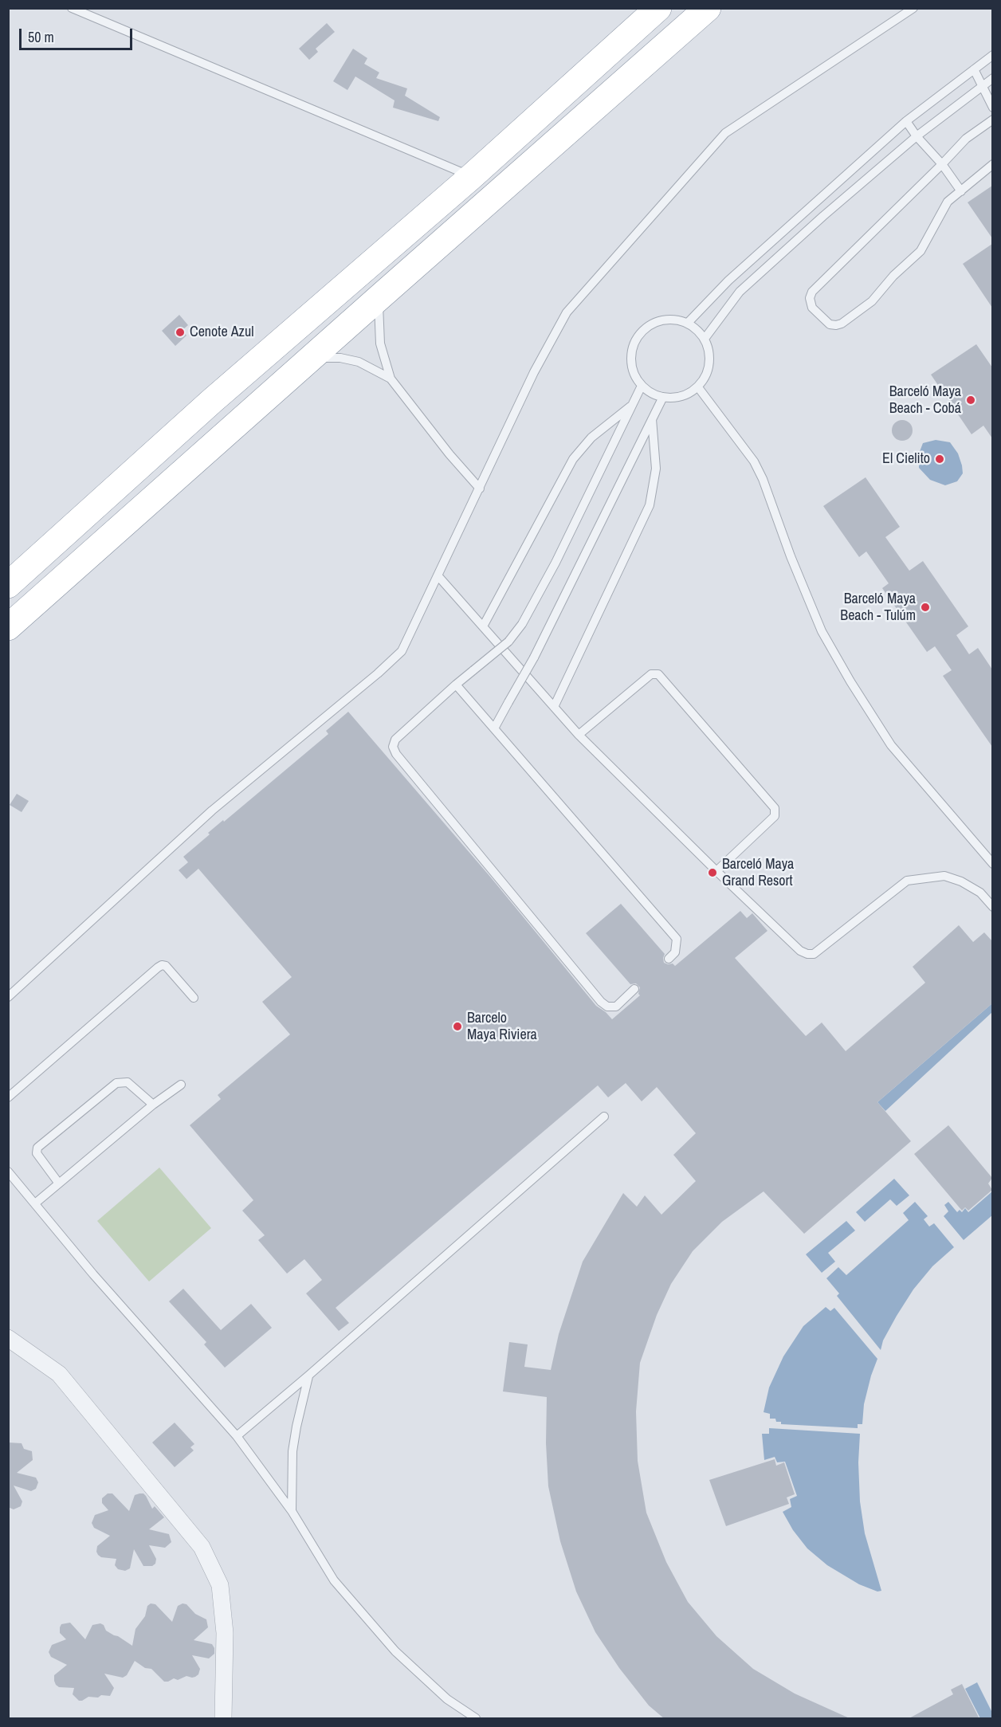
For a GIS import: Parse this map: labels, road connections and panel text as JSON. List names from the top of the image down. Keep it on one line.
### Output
{"places":["Cenote Azul","Barceló Maya Beach - Cobá","El Cielito","Barceló Maya Beach - Tulúm","Barceló Maya Grand Resort","Barcelo Maya Riviera"],"scale_bar":"50 m"}
